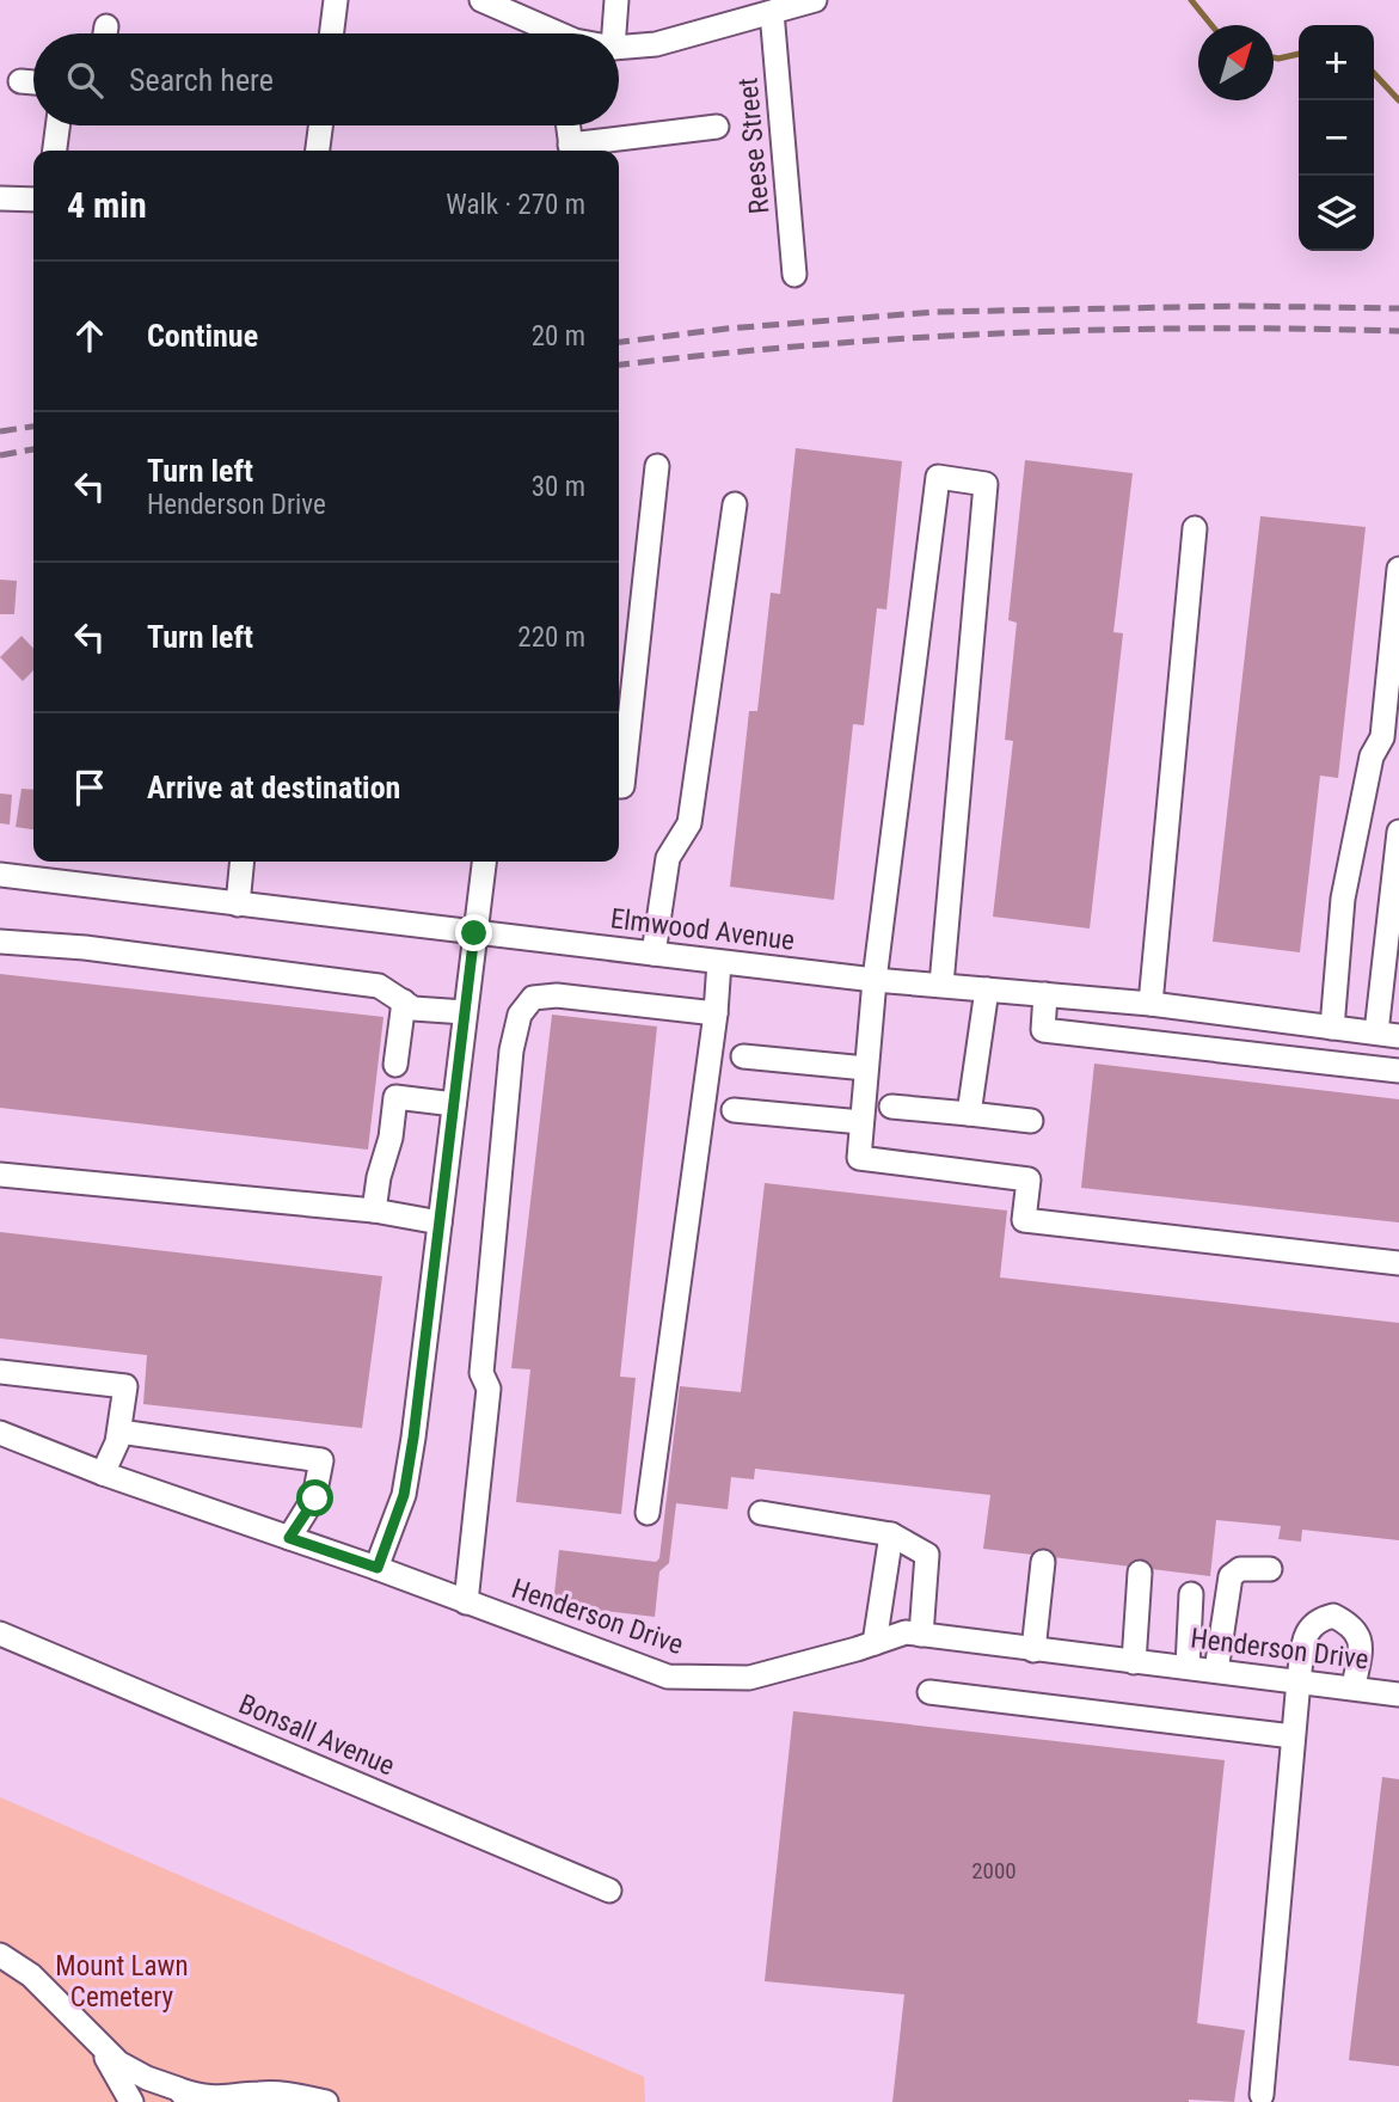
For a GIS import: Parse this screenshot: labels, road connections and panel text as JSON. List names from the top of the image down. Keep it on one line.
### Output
{"streets":{"street":["Reese Street","Elmwood Avenue","Henderson Drive","Bonsall Avenue"]},"parks":["Mount Lawn Cemetery"],"house_numbers":["2000"],"north":"top right","page":{"map_buttons":["+","−"],"search":"Search here","heading":["4 min","Walk · 270 m"],"list":[["Continue","20 m"],["Turn left","Henderson Drive","30 m"],["Turn left","220 m"],"Arrive at destination"]}}
